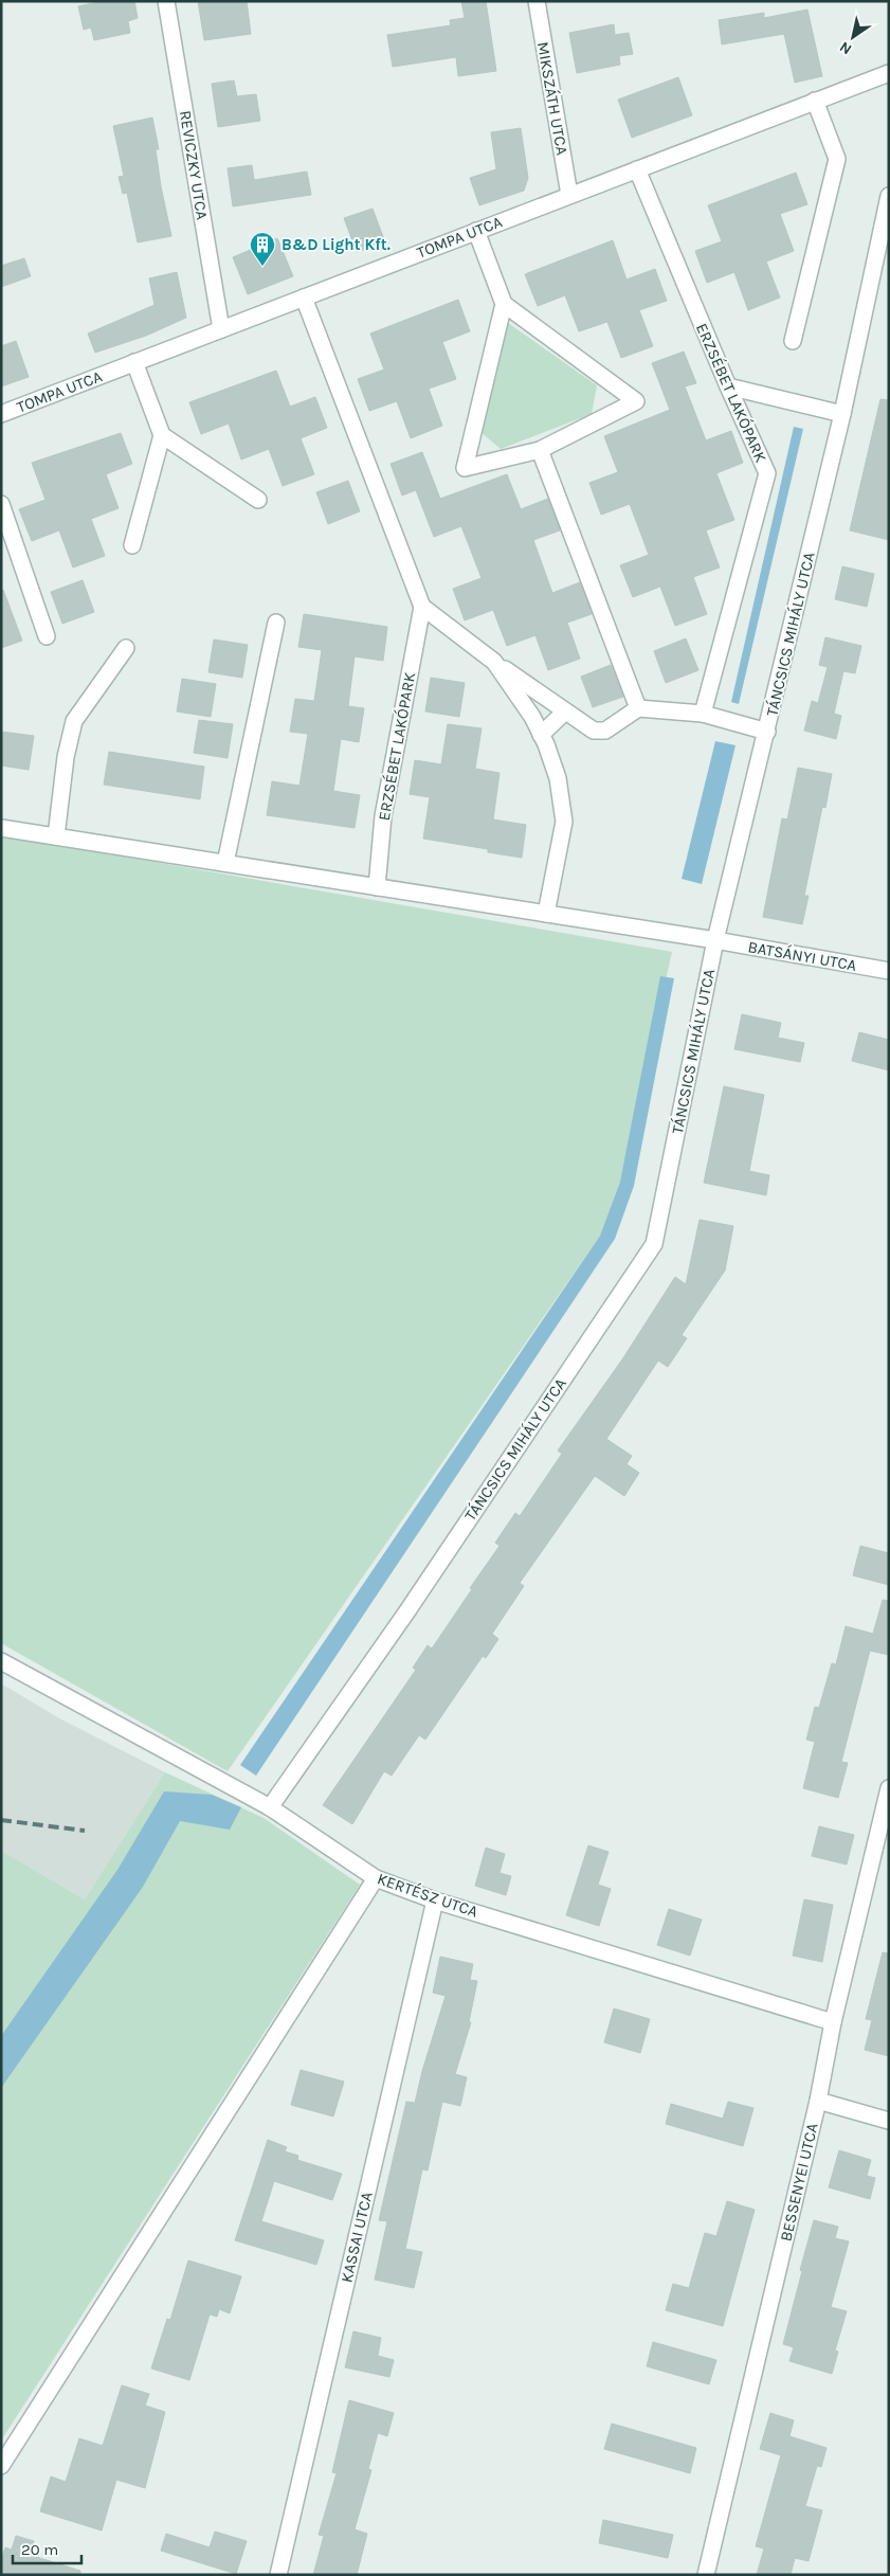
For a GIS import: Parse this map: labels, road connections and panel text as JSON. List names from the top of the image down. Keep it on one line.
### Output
{"streets":{"street":["MIKSZÁTH UTCA","REVICZKY UTCA","TOMPA UTCA","ERZSÉBET LAKÓPARK","TÁNCSICS MIHÁLY UTCA","BATSÁNYI UTCA","KERTÉSZ UTCA","BESSENYEI UTCA","KASSAI UTCA"]},"crossings":[["MIKSZÁTH UTCA","TOMPA UTCA"],["REVICZKY UTCA","TOMPA UTCA"],["TOMPA UTCA","ERZSÉBET LAKÓPARK"],["TÁNCSICS MIHÁLY UTCA","BATSÁNYI UTCA"],["TÁNCSICS MIHÁLY UTCA","KERTÉSZ UTCA"],["KERTÉSZ UTCA","BESSENYEI UTCA"],["KERTÉSZ UTCA","KASSAI UTCA"]],"places":{"building":["B&D Light Kft."]},"scale_bar":"20 m","north":"bottom left"}
